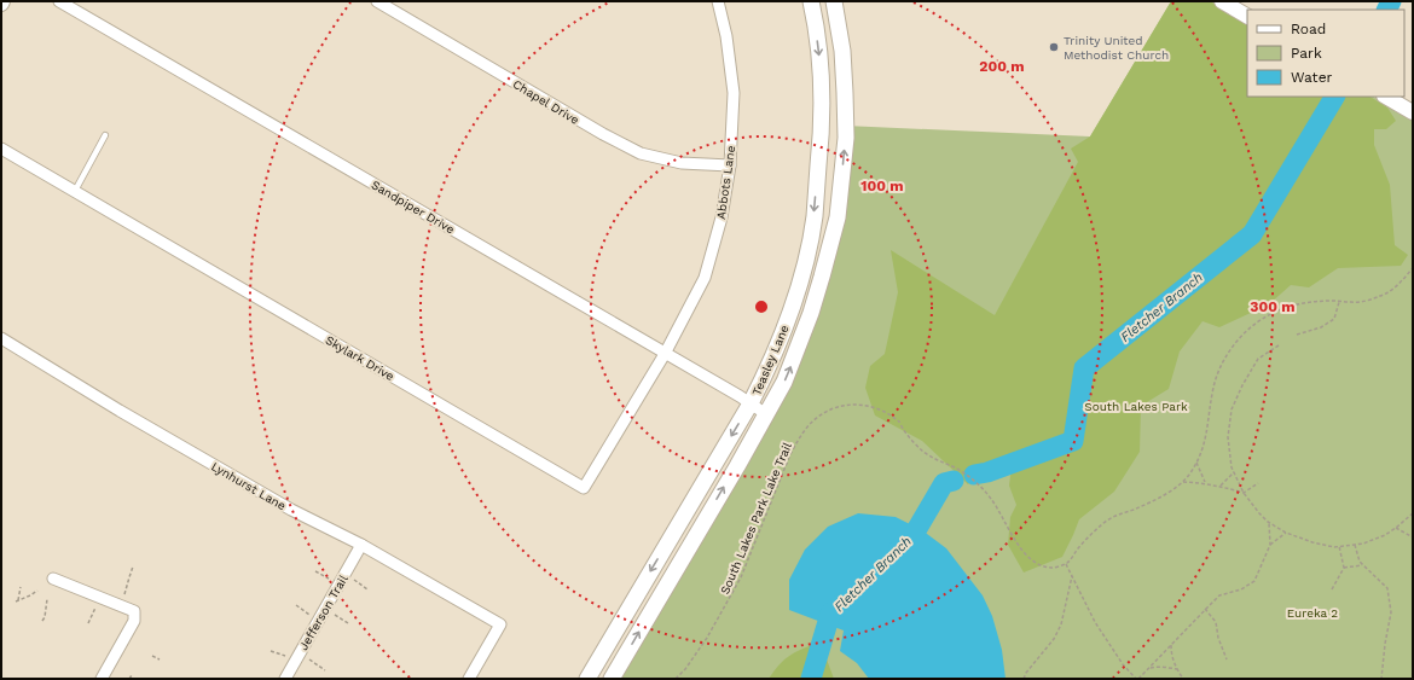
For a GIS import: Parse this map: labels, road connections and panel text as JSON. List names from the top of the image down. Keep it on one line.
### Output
{"streets":{"main road":["Teasley Lane"],"street":["Chapel Drive","Abbots Lane","Sandpiper Drive","Skylark Drive","Lynhurst Lane","Jefferson Trail"],"path":["South Lakes Park Lake Trail"]},"crossings":[["Chapel Drive","Abbots Lane"],["Abbots Lane","Sandpiper Drive"],["Abbots Lane","Skylark Drive"],["Sandpiper Drive","Skylark Drive"],["Sandpiper Drive","Teasley Lane"],["Lynhurst Lane","Jefferson Trail"]],"water":["Fletcher Branch"],"parks":["South Lakes Park","Eureka 2"],"places":["Trinity United Methodist Church"],"legend":["Road","Park","Water"],"rings":["200 m","100 m","300 m"]}
